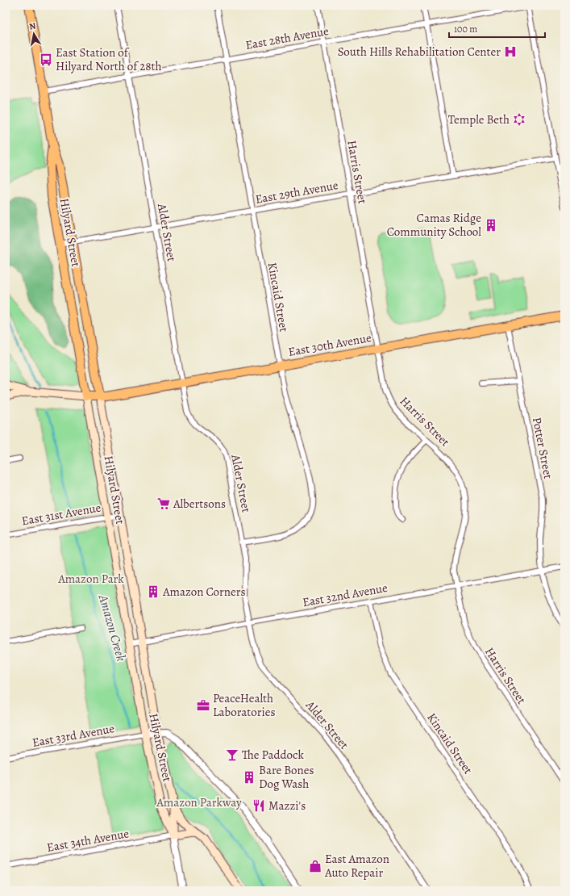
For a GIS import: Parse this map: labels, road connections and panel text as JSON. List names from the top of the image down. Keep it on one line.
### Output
{"streets":{"main road":["Hilyard Street","East 30th Avenue"],"street":["East 28th Avenue","Harris Street","East 29th Avenue","Alder Street","Kincaid Street","Potter Street","East 31st Avenue","East 32nd Avenue","East 33rd Avenue","East 34th Avenue"]},"crossings":[["East 28th Avenue","Harris Street"],["East 28th Avenue","Hilyard Street"],["East 28th Avenue","Alder Street"],["East 28th Avenue","Kincaid Street"],["Harris Street","East 29th Avenue"],["Harris Street","East 30th Avenue"],["Harris Street","East 32nd Avenue"],["East 29th Avenue","Hilyard Street"],["East 29th Avenue","Alder Street"],["East 29th Avenue","Kincaid Street"],["Hilyard Street","East 30th Avenue"],["Hilyard Street","East 31st Avenue"],["Hilyard Street","East 32nd Avenue"],["Hilyard Street","East 33rd Avenue"],["Hilyard Street","East 34th Avenue"],["Alder Street","Kincaid Street"],["Alder Street","East 30th Avenue"],["Alder Street","East 32nd Avenue"],["Kincaid Street","East 30th Avenue"],["Kincaid Street","East 32nd Avenue"],["East 30th Avenue","Potter Street"],["Potter Street","East 32nd Avenue"]],"water":["Amazon Creek"],"parks":["Amazon Park","Amazon Parkway"],"places":{"hospital":["South Hills Rehabilitation Center"],"bus stop":["East Station of Hilyard North of 28th"],"synagogue":["Temple Beth"],"building":["Camas Ridge Community School","Amazon Corners","Bare Bones Dog Wash"],"supermarket":["Albertsons"],"office":["PeaceHealth Laboratories"],"bar":["The Paddock"],"restaurant":["Mazzi's"],"shop":["East Amazon Auto Repair"]},"scale_bar":"100 m","north":"top"}
